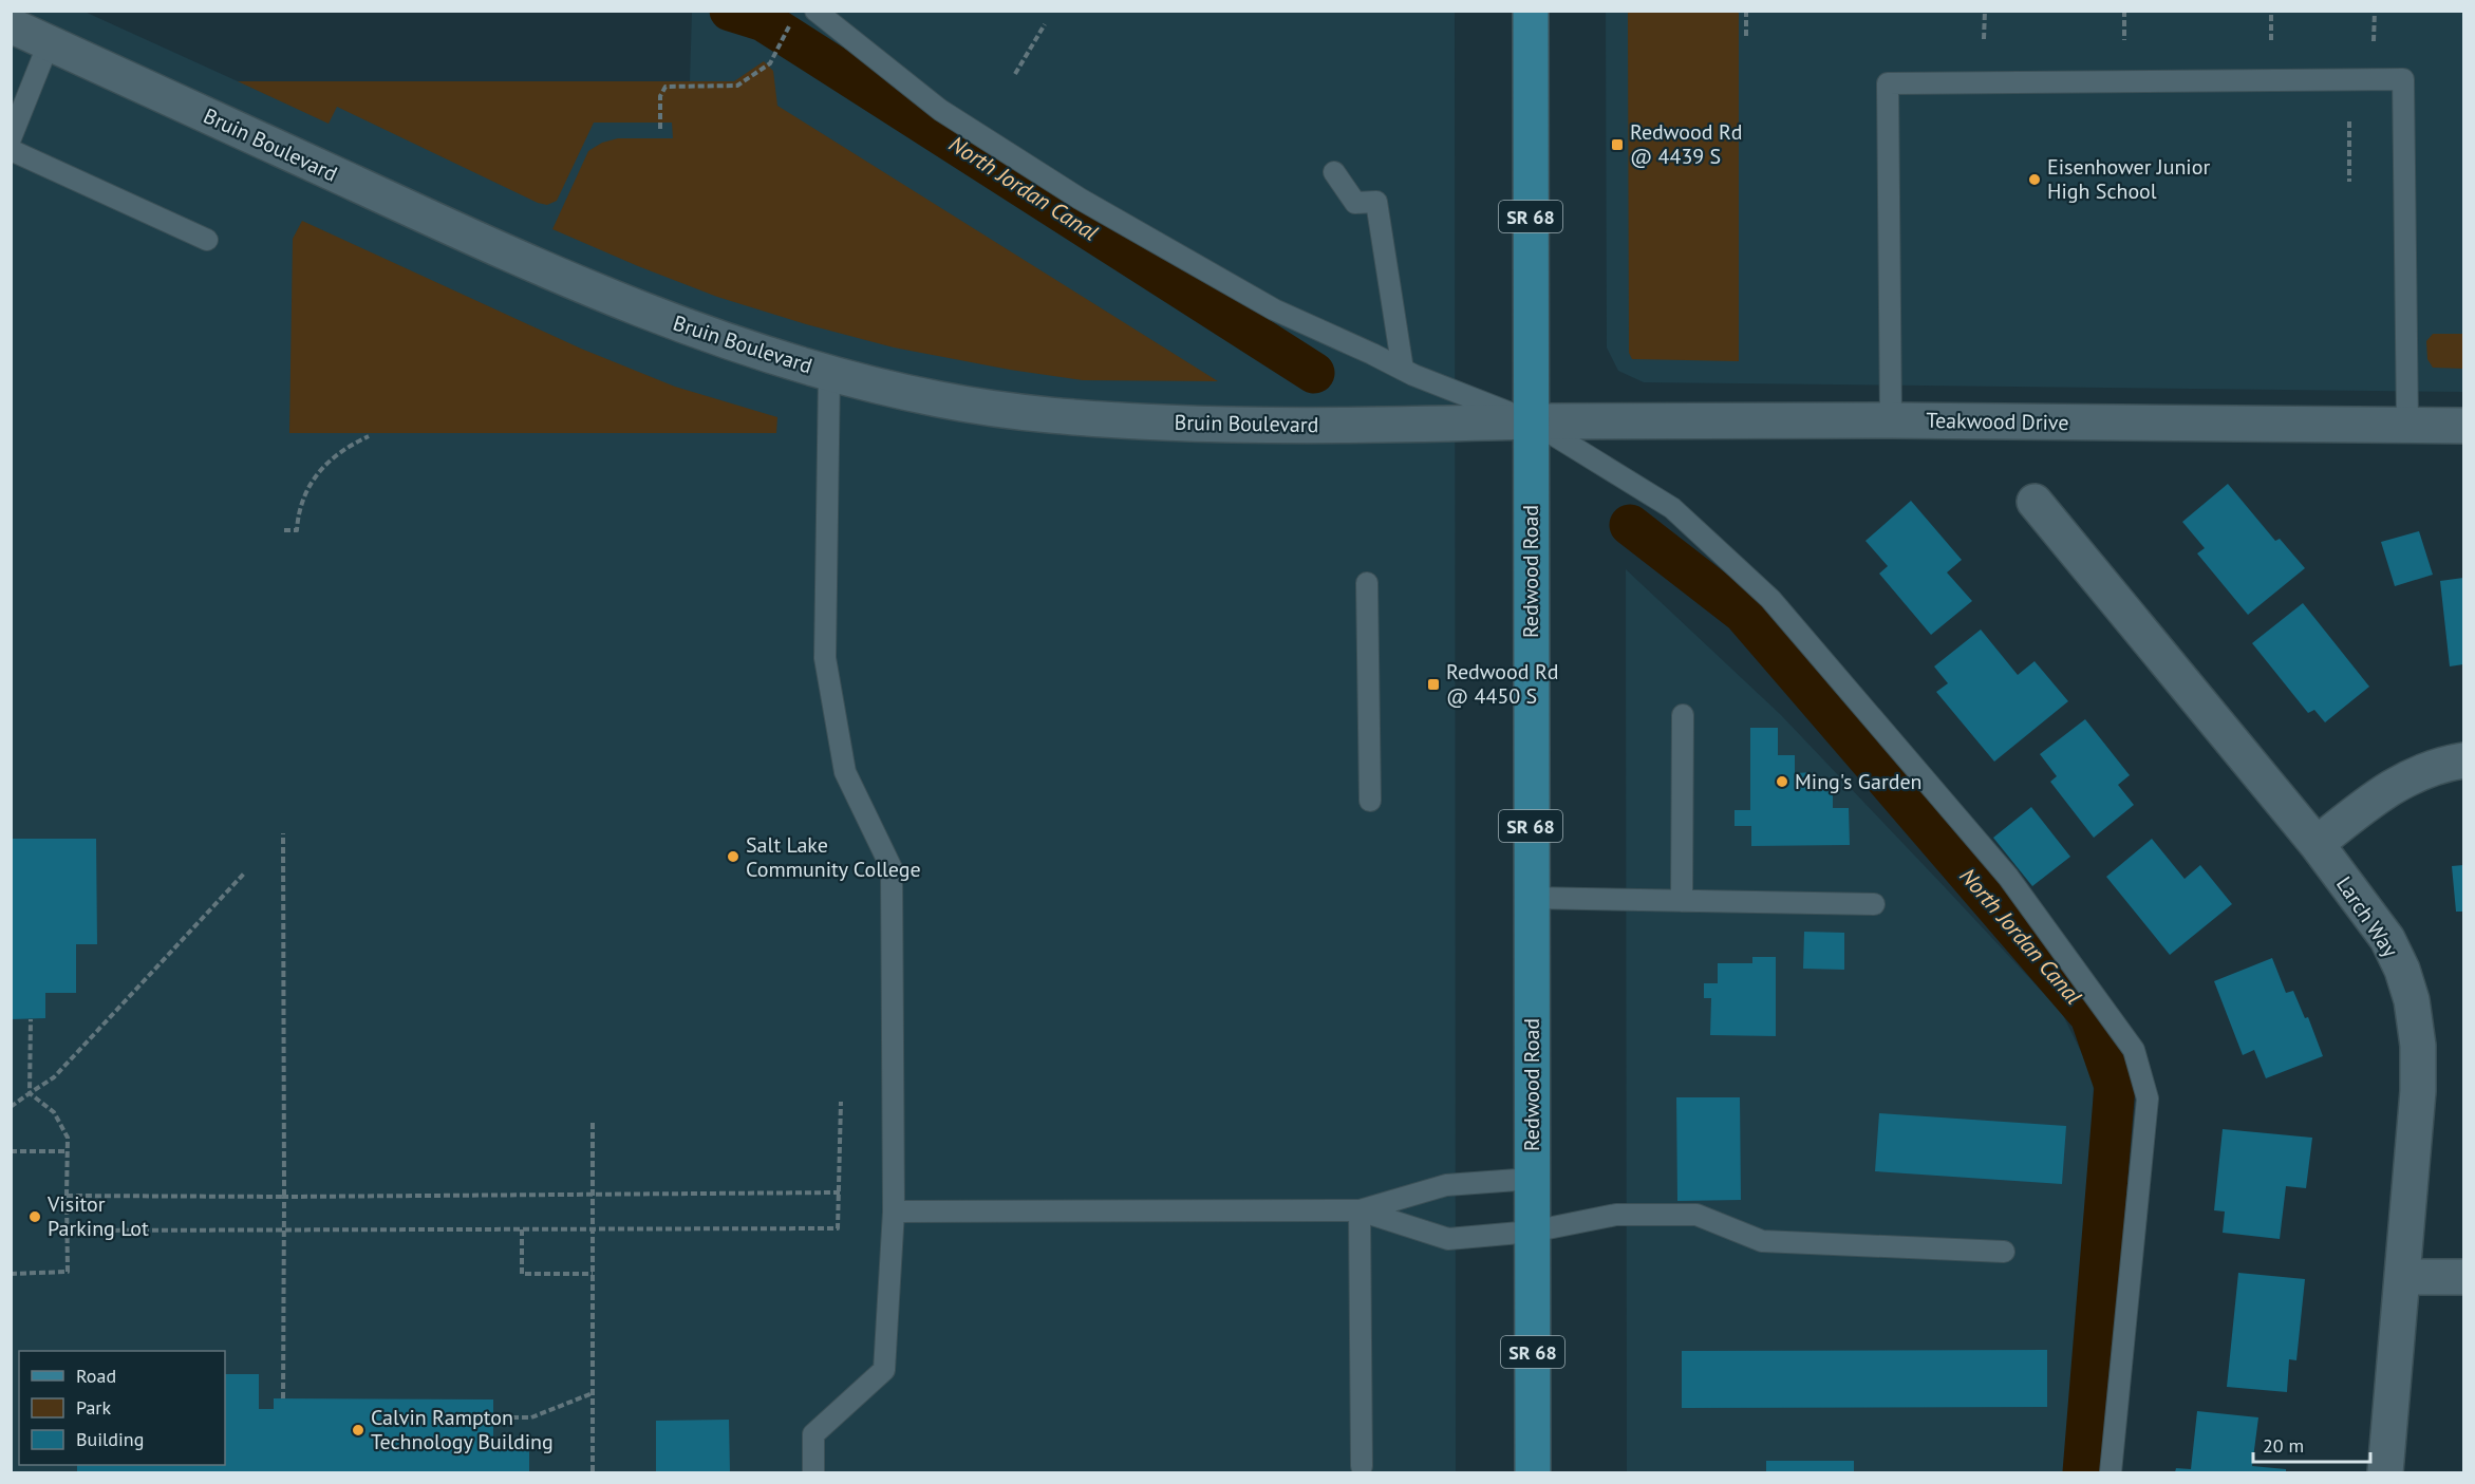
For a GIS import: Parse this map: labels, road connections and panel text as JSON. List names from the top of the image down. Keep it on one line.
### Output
{"streets":{"main road":["SR 68","Redwood Road"],"street":["Bruin Boulevard","Teakwood Drive","Larch Way"]},"crossings":[["Bruin Boulevard","Teakwood Drive"],["Bruin Boulevard","Redwood Road"],["Teakwood Drive","Redwood Road"]],"water":["North Jordan Canal"],"places":{"transit":["Redwood Rd @ 4439 S","Redwood Rd @ 4450 S"],"other":["Eisenhower Junior High School","Ming's Garden","Salt Lake Community College","Visitor Parking Lot","Calvin Rampton Technology Building"]},"legend":["Road","Park","Building"],"scale_bar":"20 m"}
